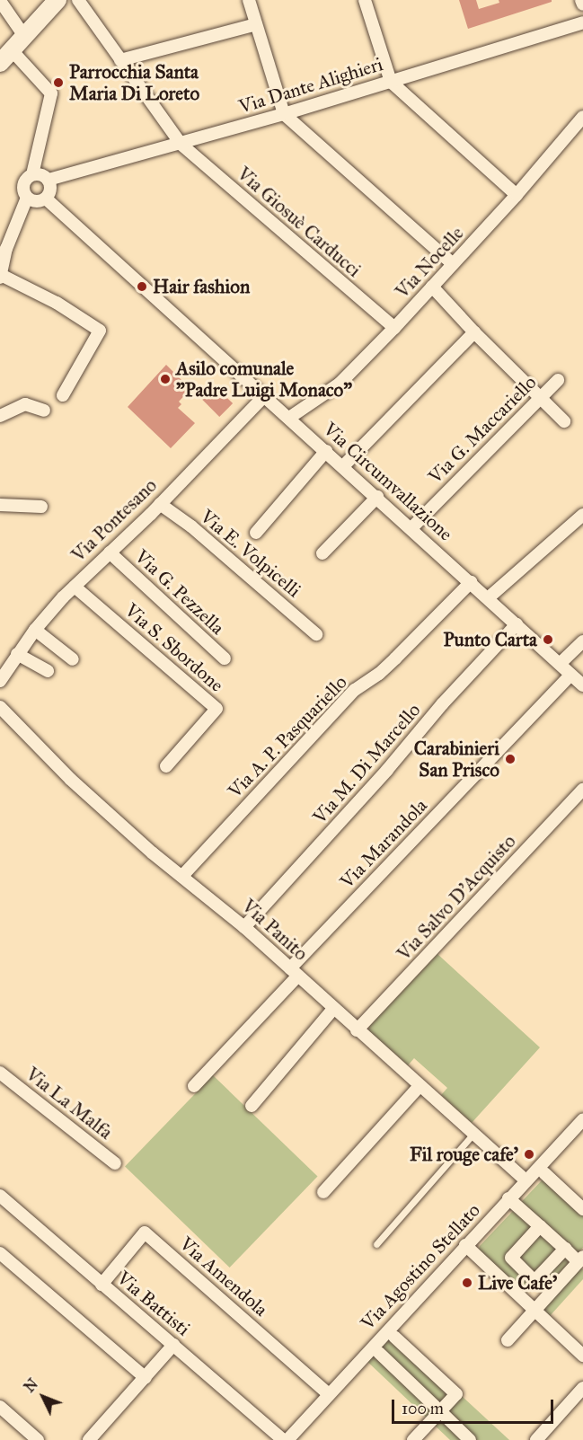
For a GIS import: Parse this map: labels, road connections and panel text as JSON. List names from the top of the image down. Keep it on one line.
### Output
{"streets":{"street":["Via Dante Alighieri","Via Giosuè Carducci","Via Nocelle","Via G. Maccariello","Via Circumvallazione","Via Pontesano","Via E. Volpicelli","Via G. Pezzella","Via S. Sbordone","Via A. P. Pasquariello","Via M. Di Marcello","Via Marandola","Via Salvo D'Acquisto","Via Panito","Via La Malfa","Via Agostino Stellato","Via Amendola","Via Battisti"]},"crossings":[["Via Dante Alighieri","Via Giosuè Carducci"],["Via Dante Alighieri","Via Circumvallazione"],["Via Giosuè Carducci","Via Nocelle"],["Via Nocelle","Via Circumvallazione"],["Via G. Maccariello","Via Circumvallazione"],["Via Circumvallazione","Via Pontesano"],["Via Circumvallazione","Via A. P. Pasquariello"],["Via Circumvallazione","Via M. Di Marcello"],["Via Circumvallazione","Via Marandola"],["Via Pontesano","Via E. Volpicelli"],["Via Pontesano","Via G. Pezzella"],["Via Pontesano","Via S. Sbordone"],["Via A. P. Pasquariello","Via Panito"],["Via M. Di Marcello","Via Panito"],["Via Marandola","Via Panito"],["Via Salvo D'Acquisto","Via Panito"],["Via Panito","Via Agostino Stellato"],["Via Agostino Stellato","Via Amendola"],["Via Amendola","Via Battisti"]],"places":["Parrocchia Santa Maria Di Loreto","Hair fashion","Asilo comunale \"Padre Luigi Monaco\"","Punto Carta","Carabinieri San Prisco","Fil rouge cafe'","Live Cafe'"],"scale_bar":"100 m","north":"top left"}
